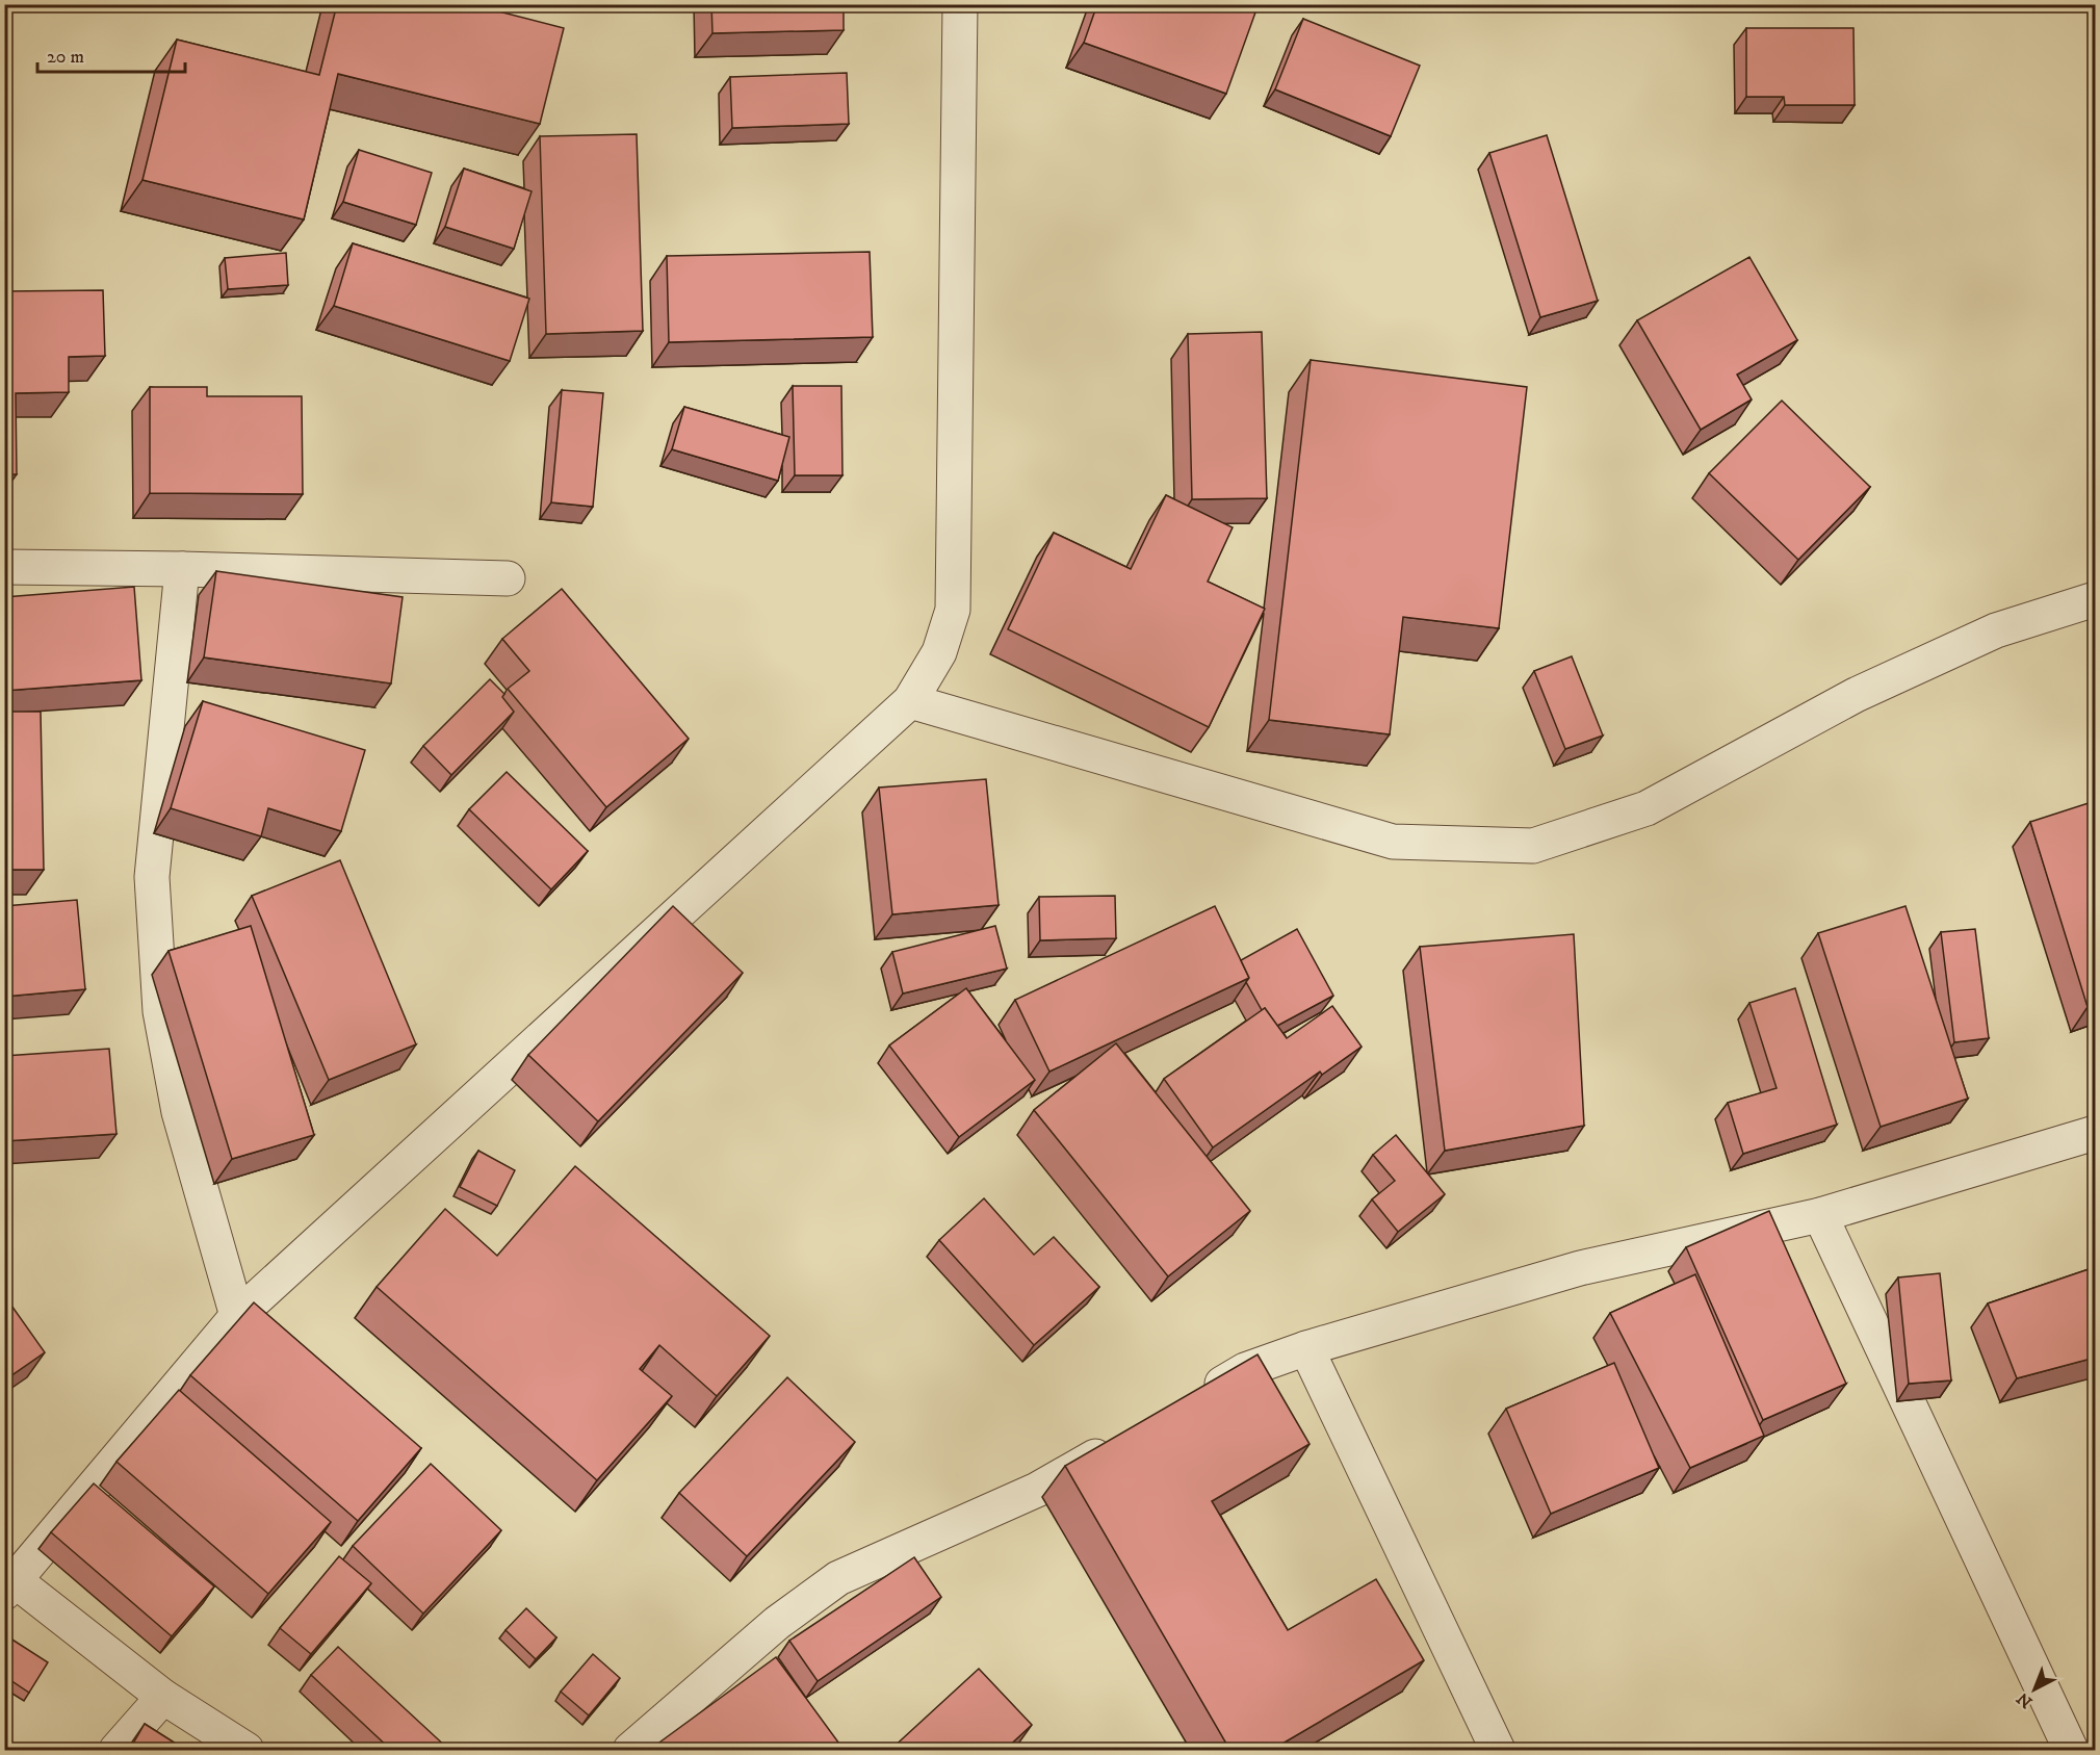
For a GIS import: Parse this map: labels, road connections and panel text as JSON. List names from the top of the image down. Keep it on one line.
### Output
{"scale_bar":"20 m","north":"bottom left"}
